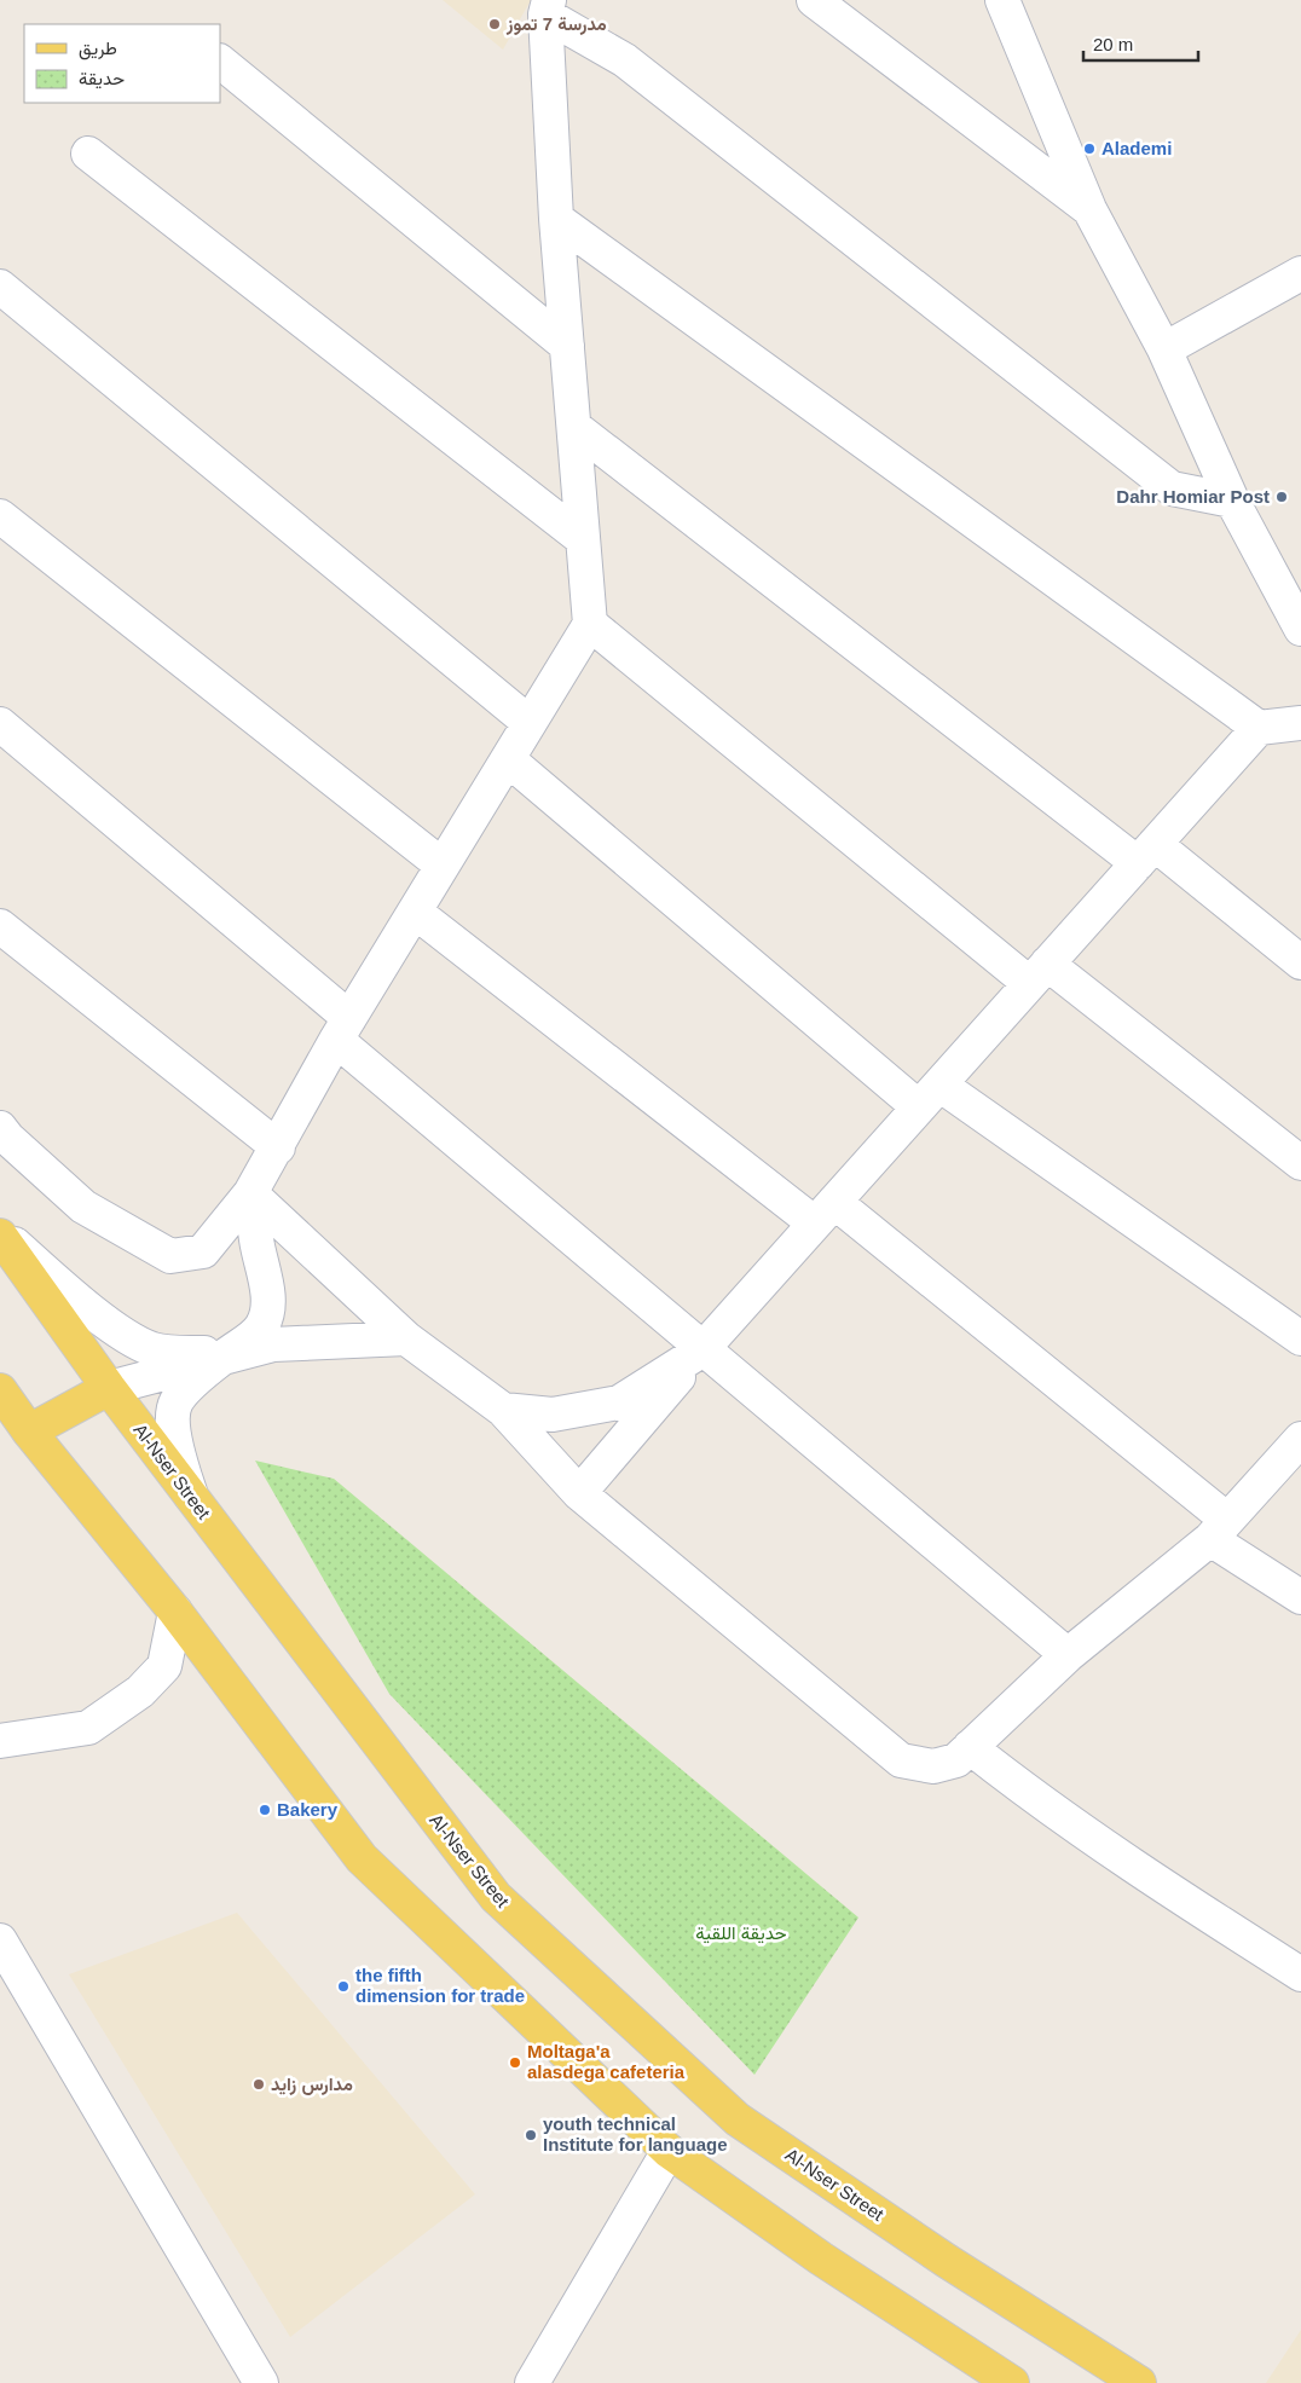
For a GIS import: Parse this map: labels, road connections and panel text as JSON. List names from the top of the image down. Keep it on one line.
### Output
{"streets":{"main road":["Al-Nser Street"]},"parks":["حديقة اللقية"],"places":["مدرسة 7 تموز","Alademi","Dahr Homiar Post","Bakery","the fifth dimension for trade","Moltaga'a alasdega cafeteria","مدارس زايد","youth technical Institute for language"],"legend":["طريق","حديقة"],"scale_bar":"20 m"}
